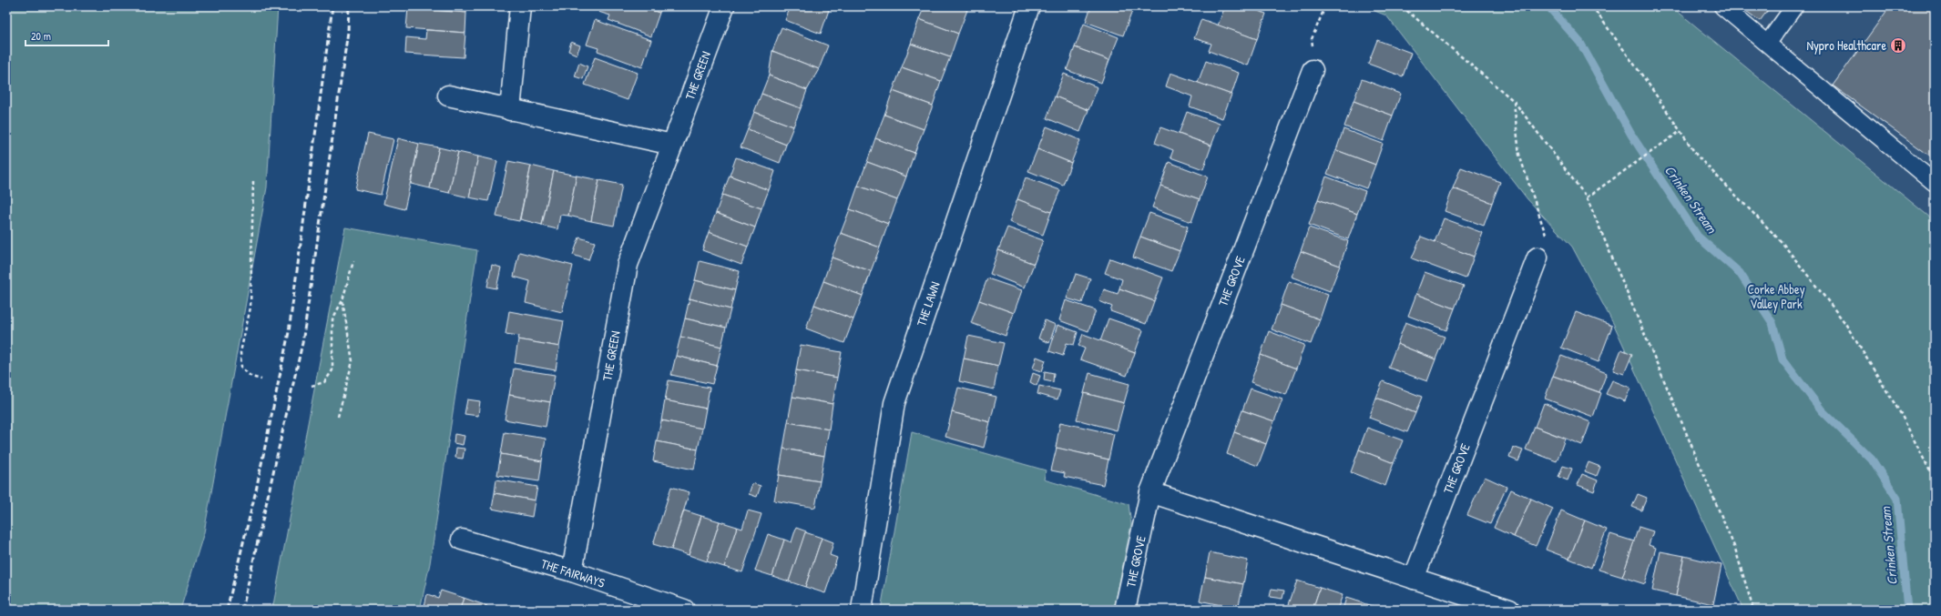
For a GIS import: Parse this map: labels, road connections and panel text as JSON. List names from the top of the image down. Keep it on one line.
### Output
{"streets":{"street":["THE GREEN","THE GROVE","THE LAWN","THE FAIRWAYS"]},"crossings":[["THE GREEN","THE FAIRWAYS"]],"water":["Crinken Stream"],"parks":["Corke Abbey Valley Park"],"places":{"building":["Nypro Healthcare"]},"scale_bar":"20 m"}
